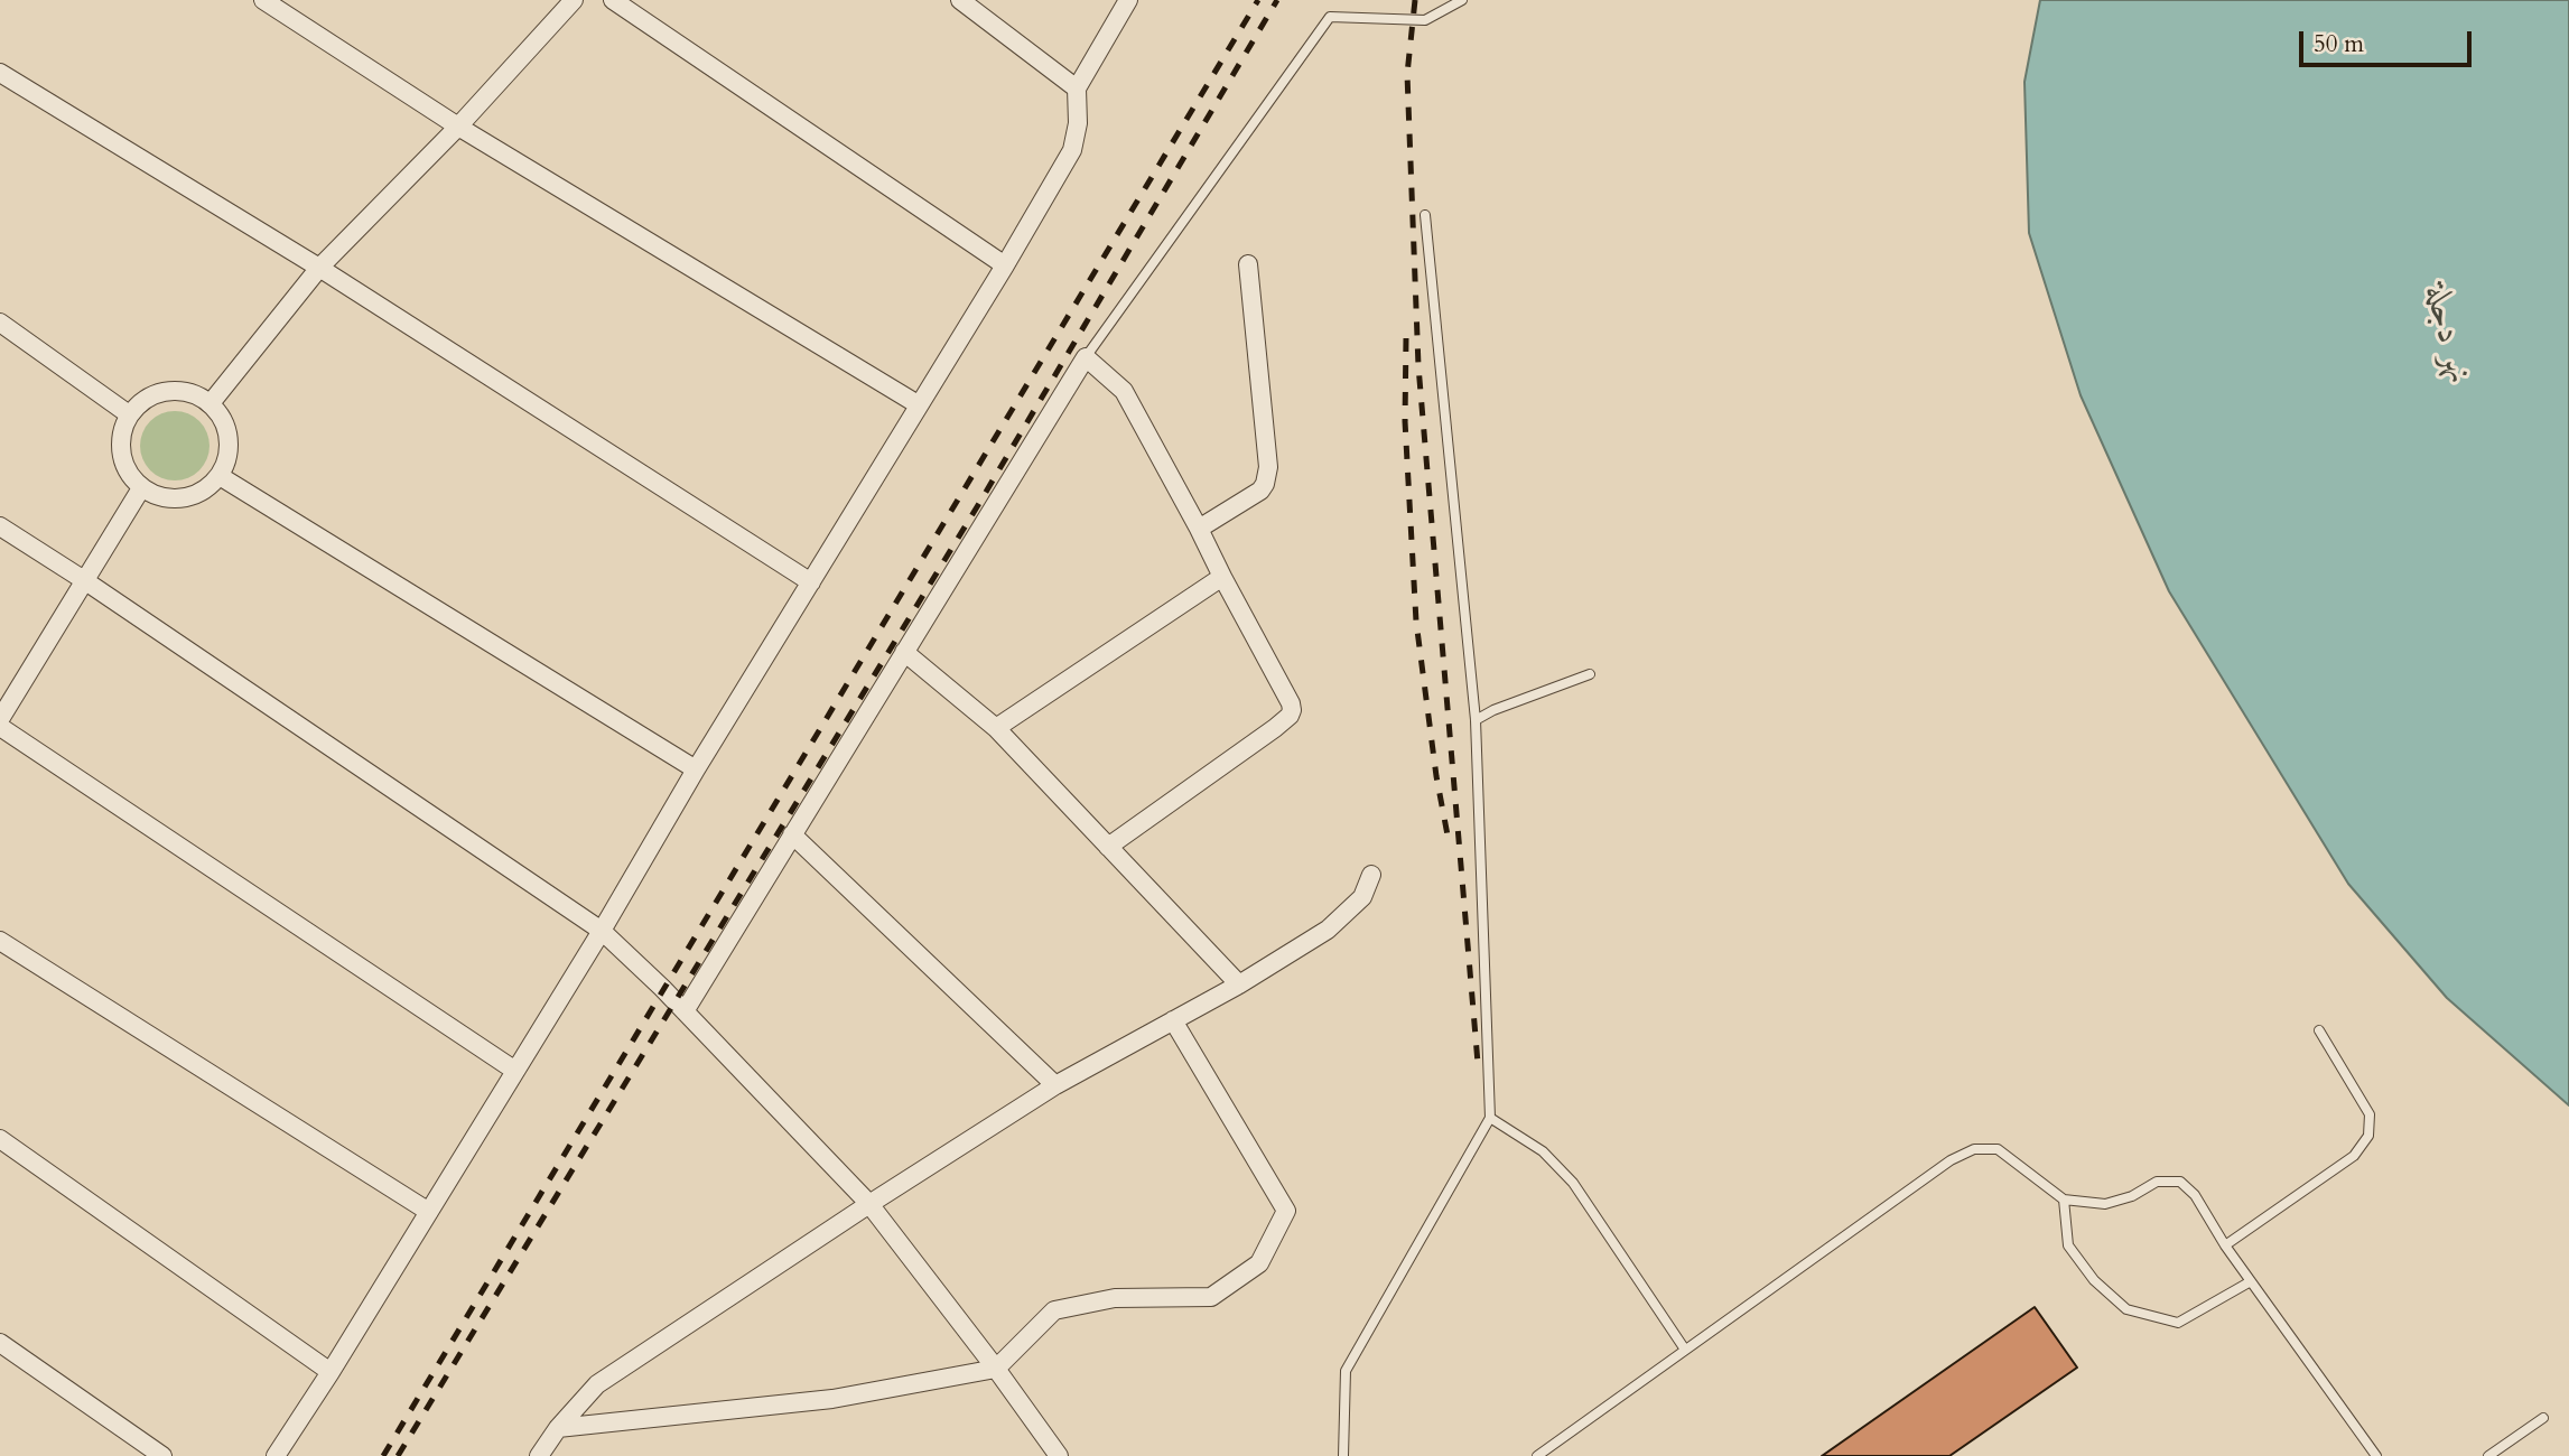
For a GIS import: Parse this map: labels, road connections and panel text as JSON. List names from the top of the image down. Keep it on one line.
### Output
{"water":["نهر دجلة"],"scale_bar":"50 m"}
